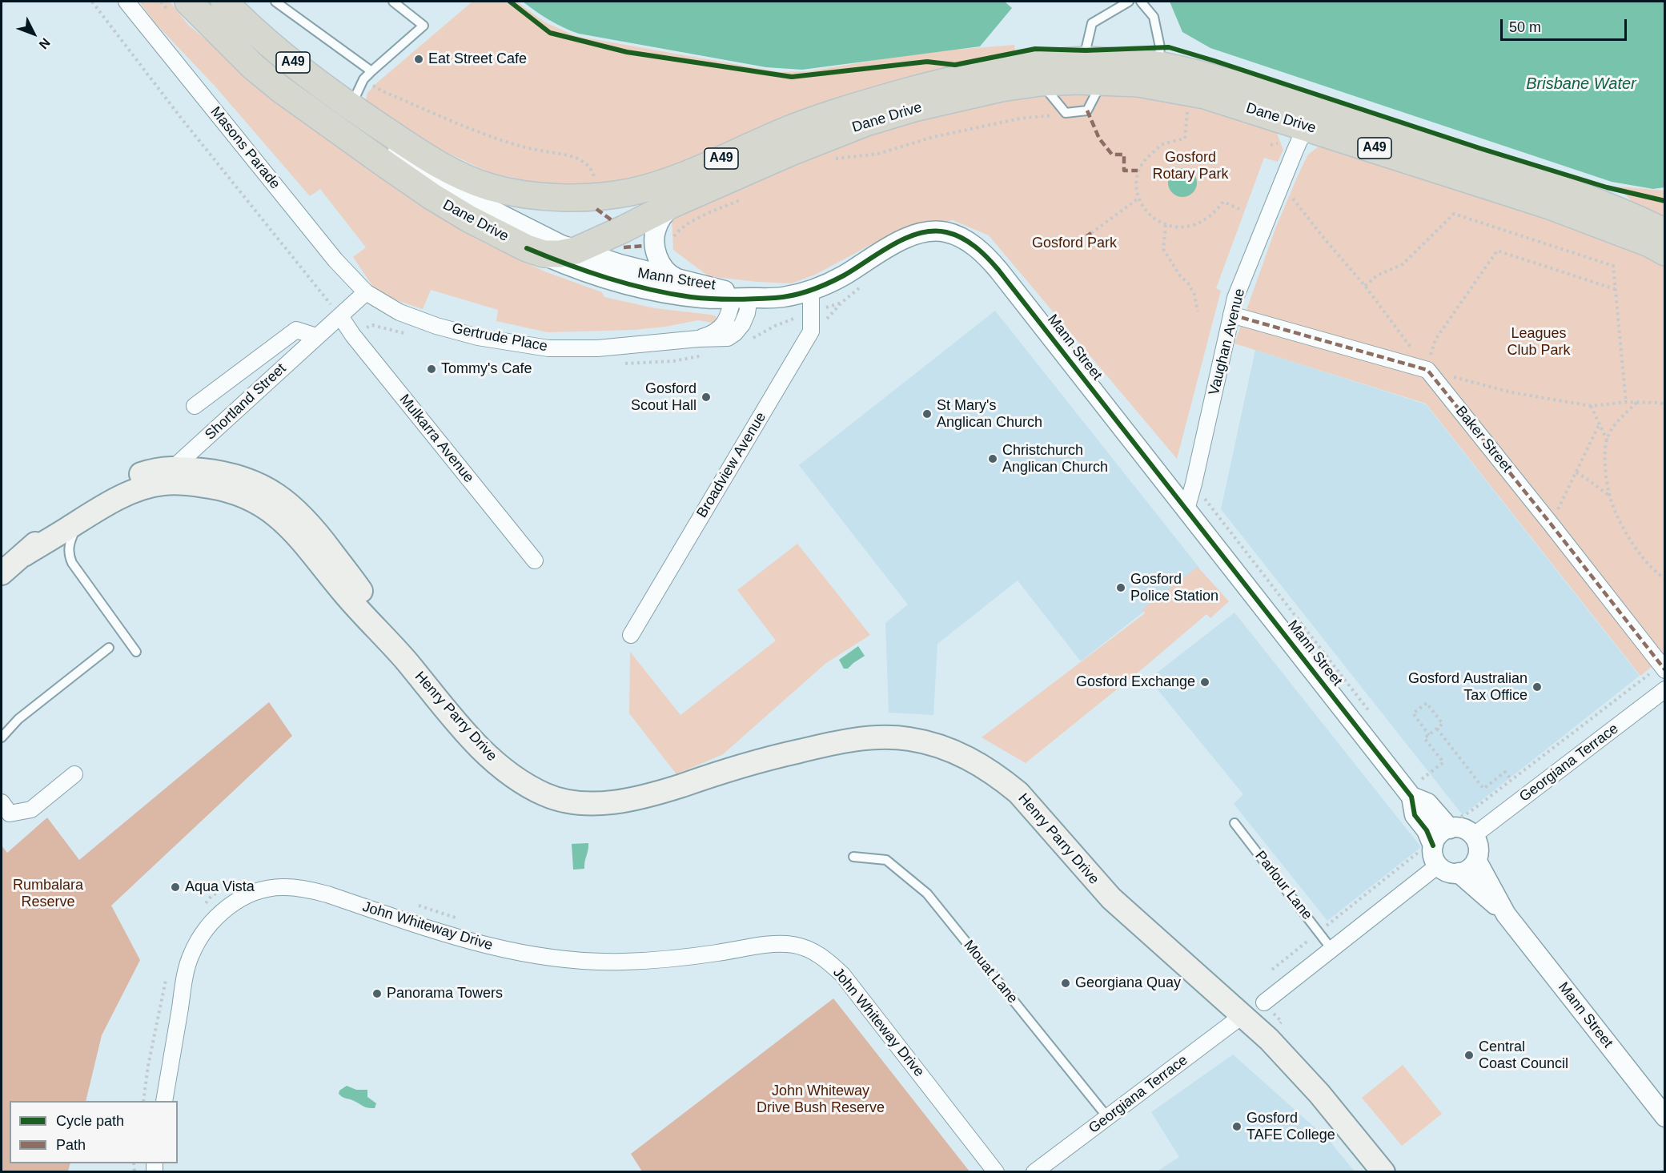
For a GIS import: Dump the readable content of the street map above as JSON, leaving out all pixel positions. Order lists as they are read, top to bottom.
{
  "streets": {
    "highway": ["A49", "Dane Drive"],
    "main road": ["Henry Parry Drive"],
    "street": [
      "Masons Parade",
      "Mann Street",
      "Gertrude Place",
      "Vaughan Avenue",
      "Shortland Street",
      "Mulkarra Avenue",
      "Baker Street",
      "Broadview Avenue",
      "Georgiana Terrace",
      "John Whiteway Drive"
    ],
    "lane": ["Parlour Lane", "Mouat Lane"]
  },
  "crossings": [
    ["Dane Drive", "Mann Street"],
    ["Dane Drive", "Vaughan Avenue"],
    ["Masons Parade", "Gertrude Place"],
    ["Masons Parade", "Shortland Street"],
    ["Mann Street", "Gertrude Place"],
    ["Mann Street", "Vaughan Avenue"],
    ["Mann Street", "Broadview Avenue"],
    ["Mann Street", "Georgiana Terrace"],
    ["Gertrude Place", "Shortland Street"],
    ["Shortland Street", "Mulkarra Avenue"],
    ["Shortland Street", "Henry Parry Drive"],
    ["Henry Parry Drive", "Georgiana Terrace"],
    ["Georgiana Terrace", "Mouat Lane"]
  ],
  "water": ["Brisbane Water"],
  "parks": [
    "Gosford Rotary Park",
    "Gosford Park",
    "Leagues Club Park",
    "Rumbalara Reserve",
    "John Whiteway Drive Bush Reserve"
  ],
  "places": [
    "Eat Street Cafe",
    "Tommy's Cafe",
    "Gosford Scout Hall",
    "St Mary's Anglican Church",
    "Christchurch Anglican Church",
    "Gosford Police Station",
    "Gosford Exchange",
    "Gosford Australian Tax Office",
    "Aqua Vista",
    "Georgiana Quay",
    "Panorama Towers",
    "Central Coast Council",
    "Gosford TAFE College"
  ],
  "legend": ["Cycle path", "Path"],
  "scale_bar": "50 m",
  "north": "bottom right"
}
